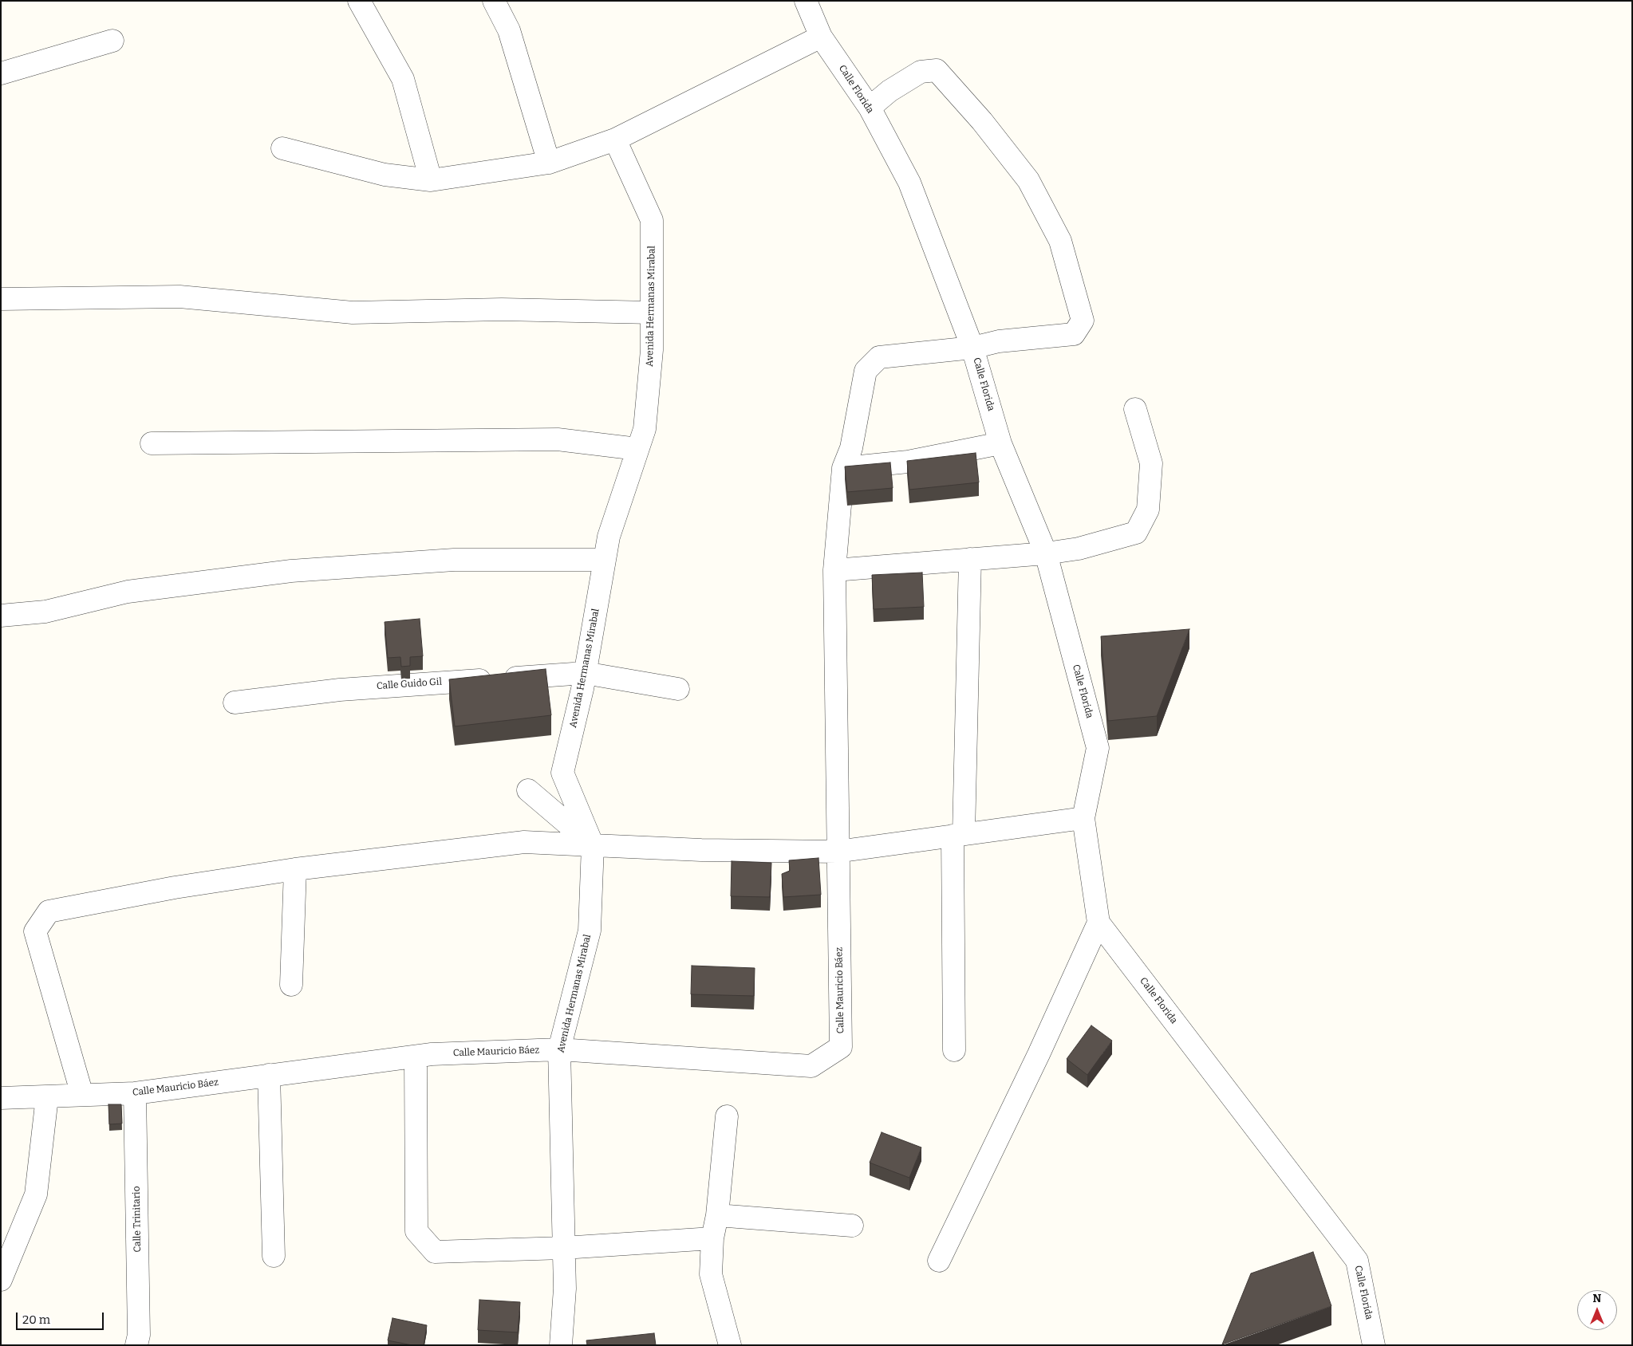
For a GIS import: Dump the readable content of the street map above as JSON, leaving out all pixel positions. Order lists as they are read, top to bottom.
{
  "streets": {
    "street": [
      "Calle Florida",
      "Avenida Hermanas Mirabal",
      "Calle Guido Gil",
      "Calle Mauricio Báez",
      "Calle Trinitario"
    ]
  },
  "crossings": [
    ["Avenida Hermanas Mirabal", "Calle Guido Gil"],
    ["Avenida Hermanas Mirabal", "Calle Mauricio Báez"],
    ["Calle Mauricio Báez", "Calle Trinitario"]
  ],
  "scale_bar": "20 m",
  "north": "top"
}
